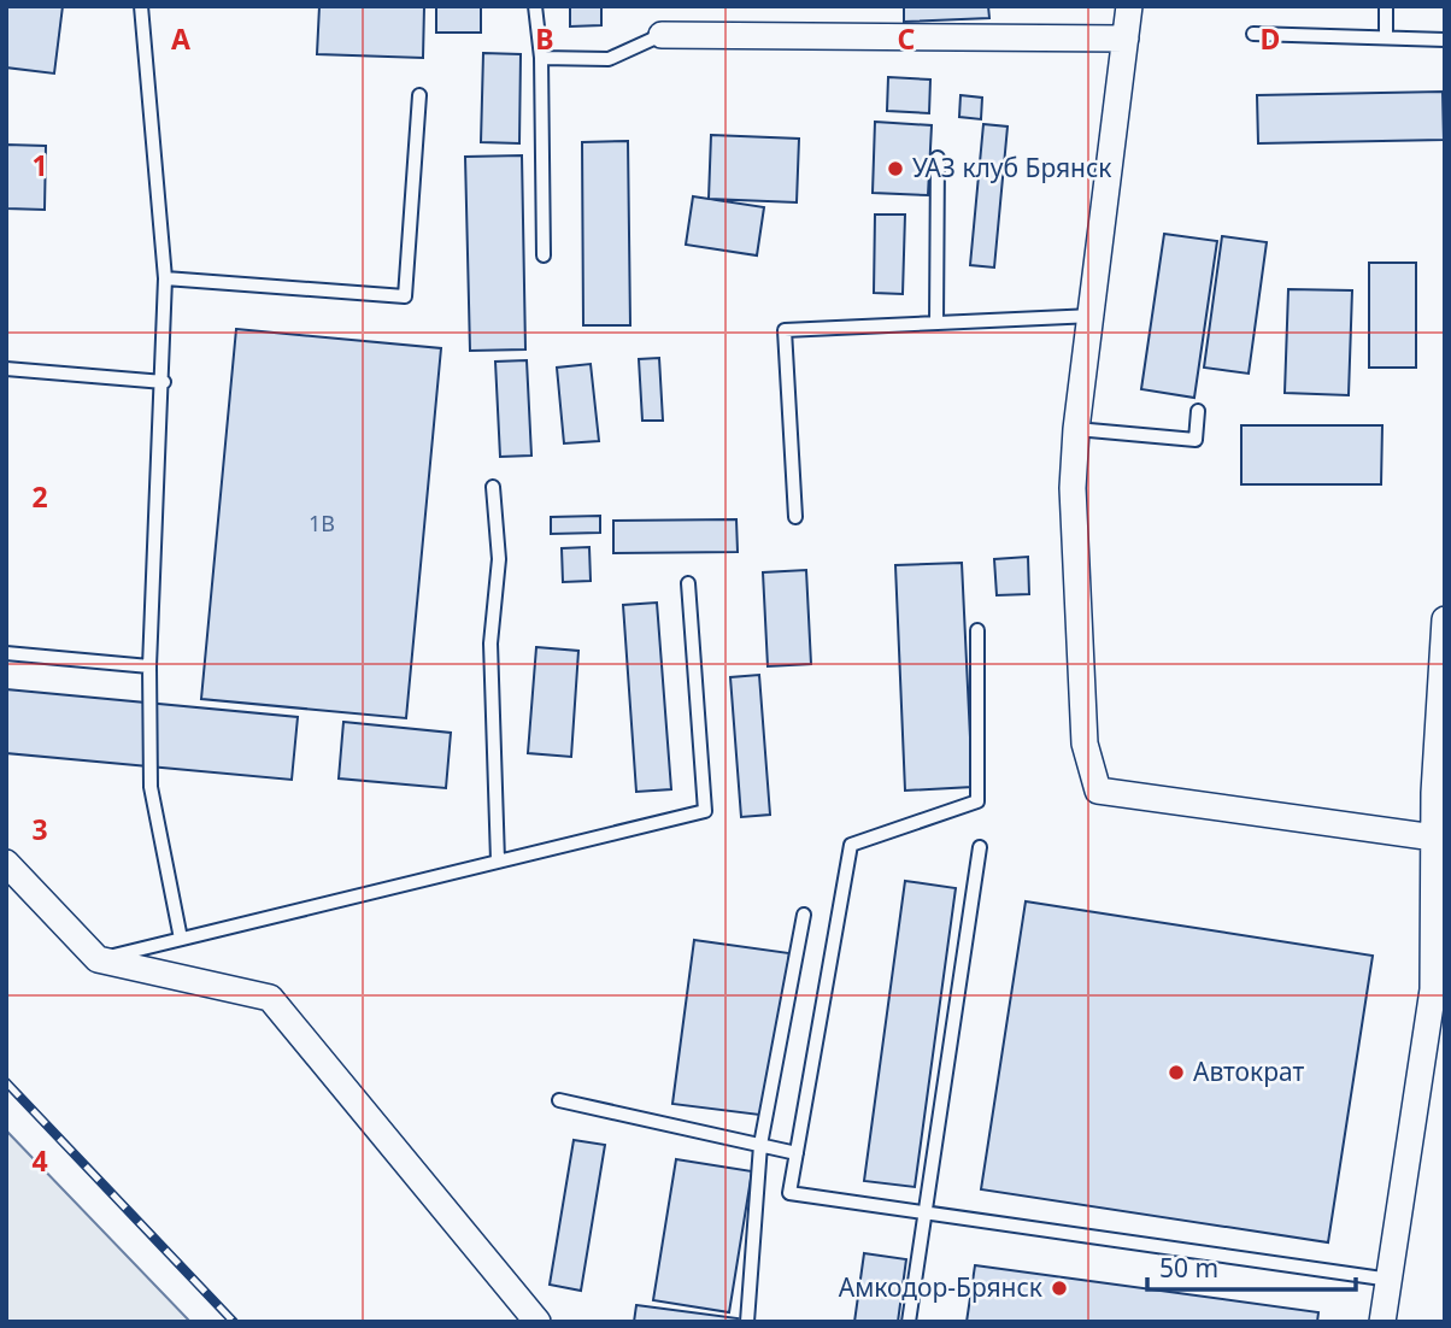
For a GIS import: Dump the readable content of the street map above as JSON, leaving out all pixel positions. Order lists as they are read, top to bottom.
{
  "places": ["УАЗ клуб Брянск", "Автократ", "Амкодор-Брянск"],
  "house_numbers": ["1В"],
  "scale_bar": "50 m",
  "grid": {
    "columns": [
      "A",
      "B",
      "C",
      "D"
    ],
    "rows": [
      "1",
      "2",
      "3",
      "4"
    ]
  }
}
